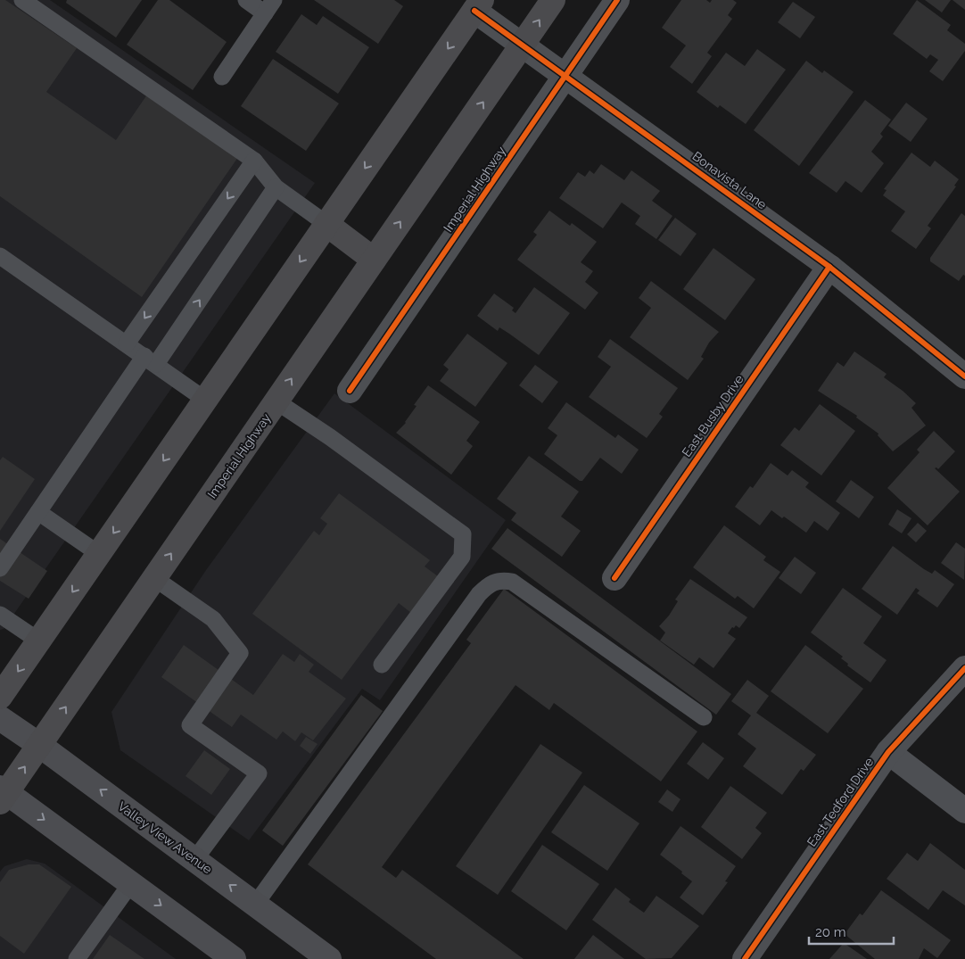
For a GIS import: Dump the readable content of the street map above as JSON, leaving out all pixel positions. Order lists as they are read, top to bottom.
{
  "streets": {
    "main road": ["Imperial Highway", "Valley View Avenue"],
    "street": ["Bonavista Lane", "East Busby Drive", "East Tedford Drive"]
  },
  "crossings": [
    ["Bonavista Lane", "Imperial Highway"],
    ["Bonavista Lane", "East Busby Drive"],
    ["Imperial Highway", "Valley View Avenue"]
  ],
  "scale_bar": "20 m"
}
